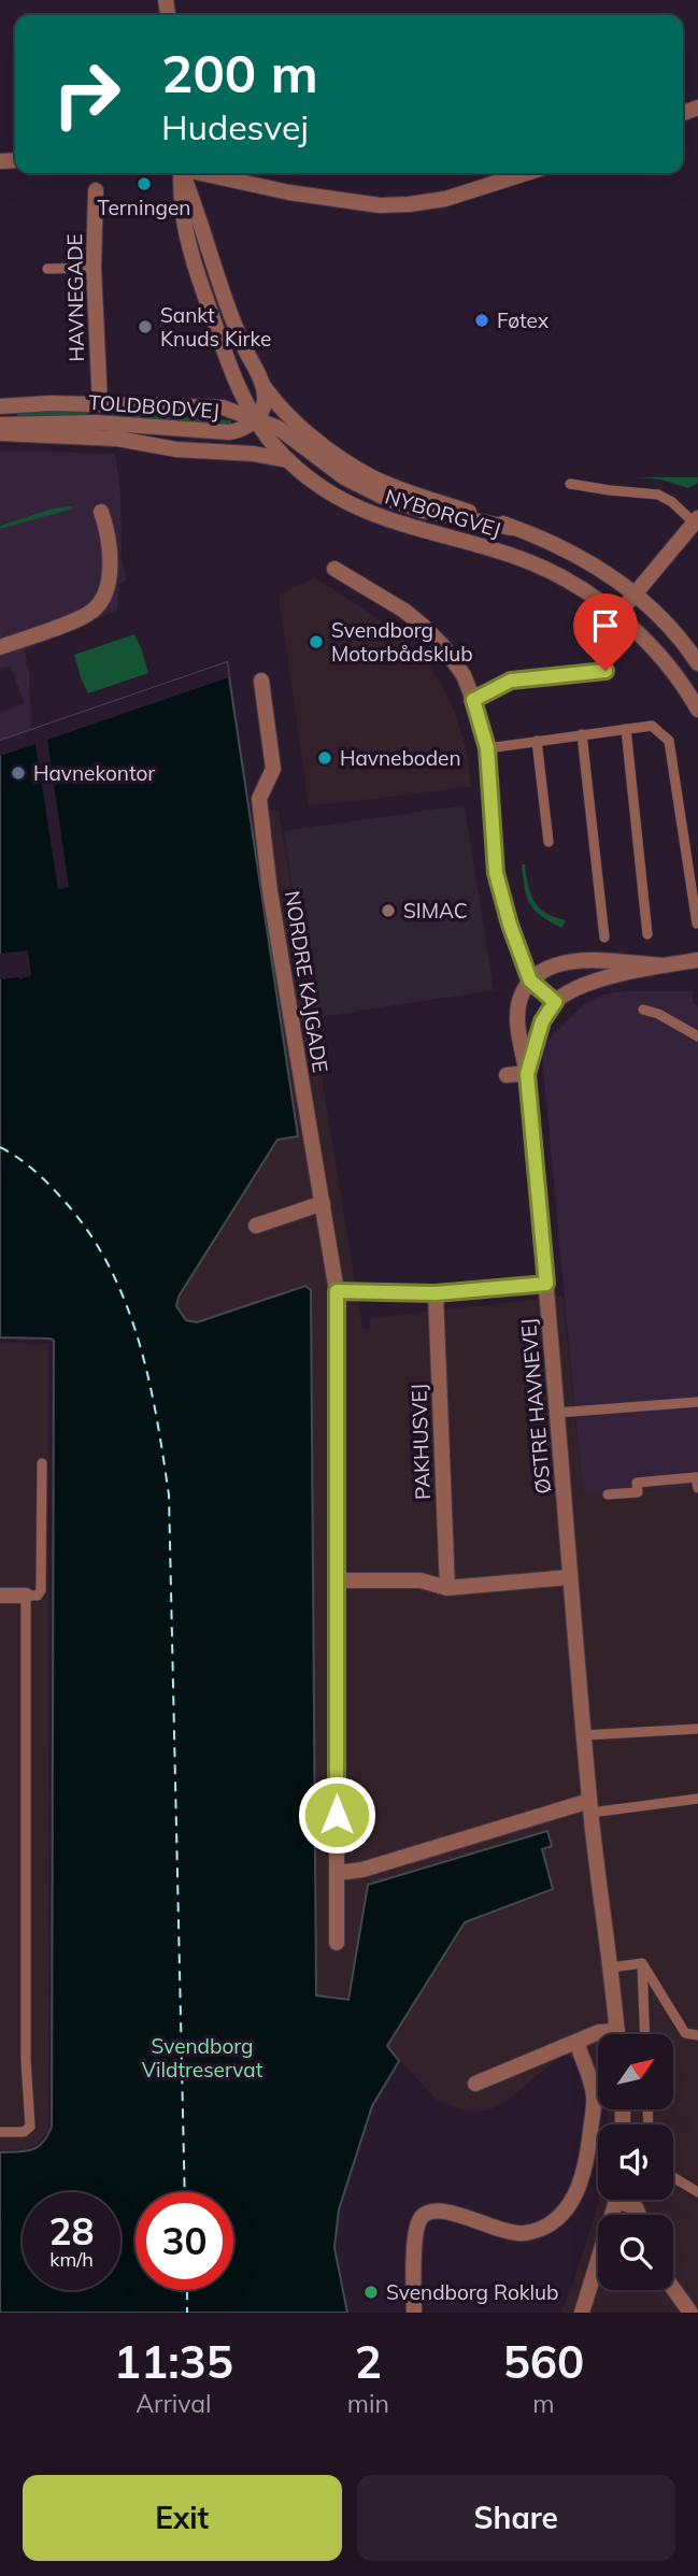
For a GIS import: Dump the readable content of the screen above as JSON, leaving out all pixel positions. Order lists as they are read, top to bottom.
{
  "streets": {
    "street": [
      "HAVNEGADE",
      "TOLDBODVEJ",
      "NYBORGVEJ",
      "NORDRE KAJGADE",
      "ØSTRE HAVNEVEJ",
      "PAKHUSVEJ"
    ]
  },
  "crossings": [
    ["HAVNEGADE", "TOLDBODVEJ"],
    ["TOLDBODVEJ", "NYBORGVEJ"]
  ],
  "parks": ["Svendborg Vildtreservat"],
  "places": [
    "Terningen",
    "Føtex",
    "Sankt Knuds Kirke",
    "Svendborg Motorbådsklub",
    "Havneboden",
    "Havnekontor",
    "SIMAC",
    "Svendborg Roklub"
  ],
  "north": "top right",
  "page": {
    "turn": ["200 m", "Hudesvej"],
    "speed": "28 km/h",
    "limit": "30",
    "eta": [
      "11:35",
      "Arrival",
      "2",
      "min",
      "560",
      "m"
    ],
    "buttons": ["Exit", "Share"]
  }
}
